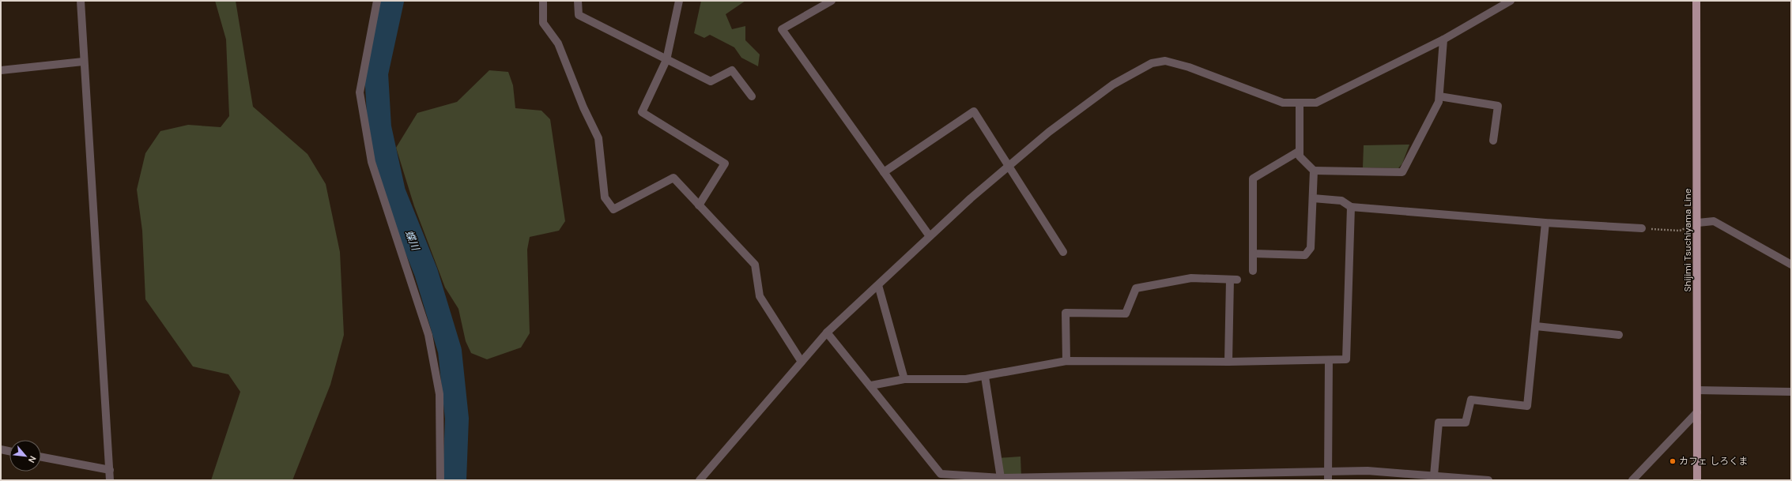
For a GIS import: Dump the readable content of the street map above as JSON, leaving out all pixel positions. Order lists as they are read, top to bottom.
{
  "streets": {
    "main road": ["Shijimi Tsuchiyama Line"]
  },
  "water": ["蝶川"],
  "places": ["カフェ しろくま"],
  "north": "bottom right"
}
